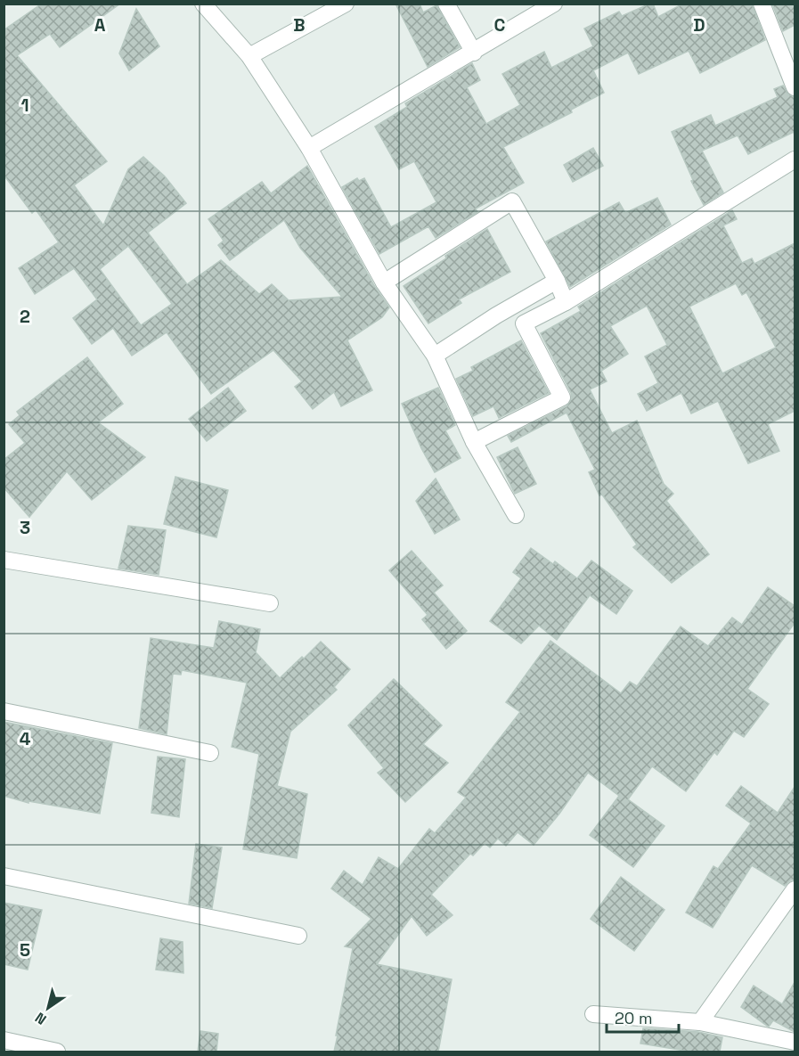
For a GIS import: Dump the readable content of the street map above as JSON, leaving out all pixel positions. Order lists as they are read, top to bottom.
{
  "scale_bar": "20 m",
  "north": "bottom left",
  "grid": {
    "columns": [
      "A",
      "B",
      "C",
      "D"
    ],
    "rows": [
      "1",
      "2",
      "3",
      "4",
      "5"
    ]
  }
}
